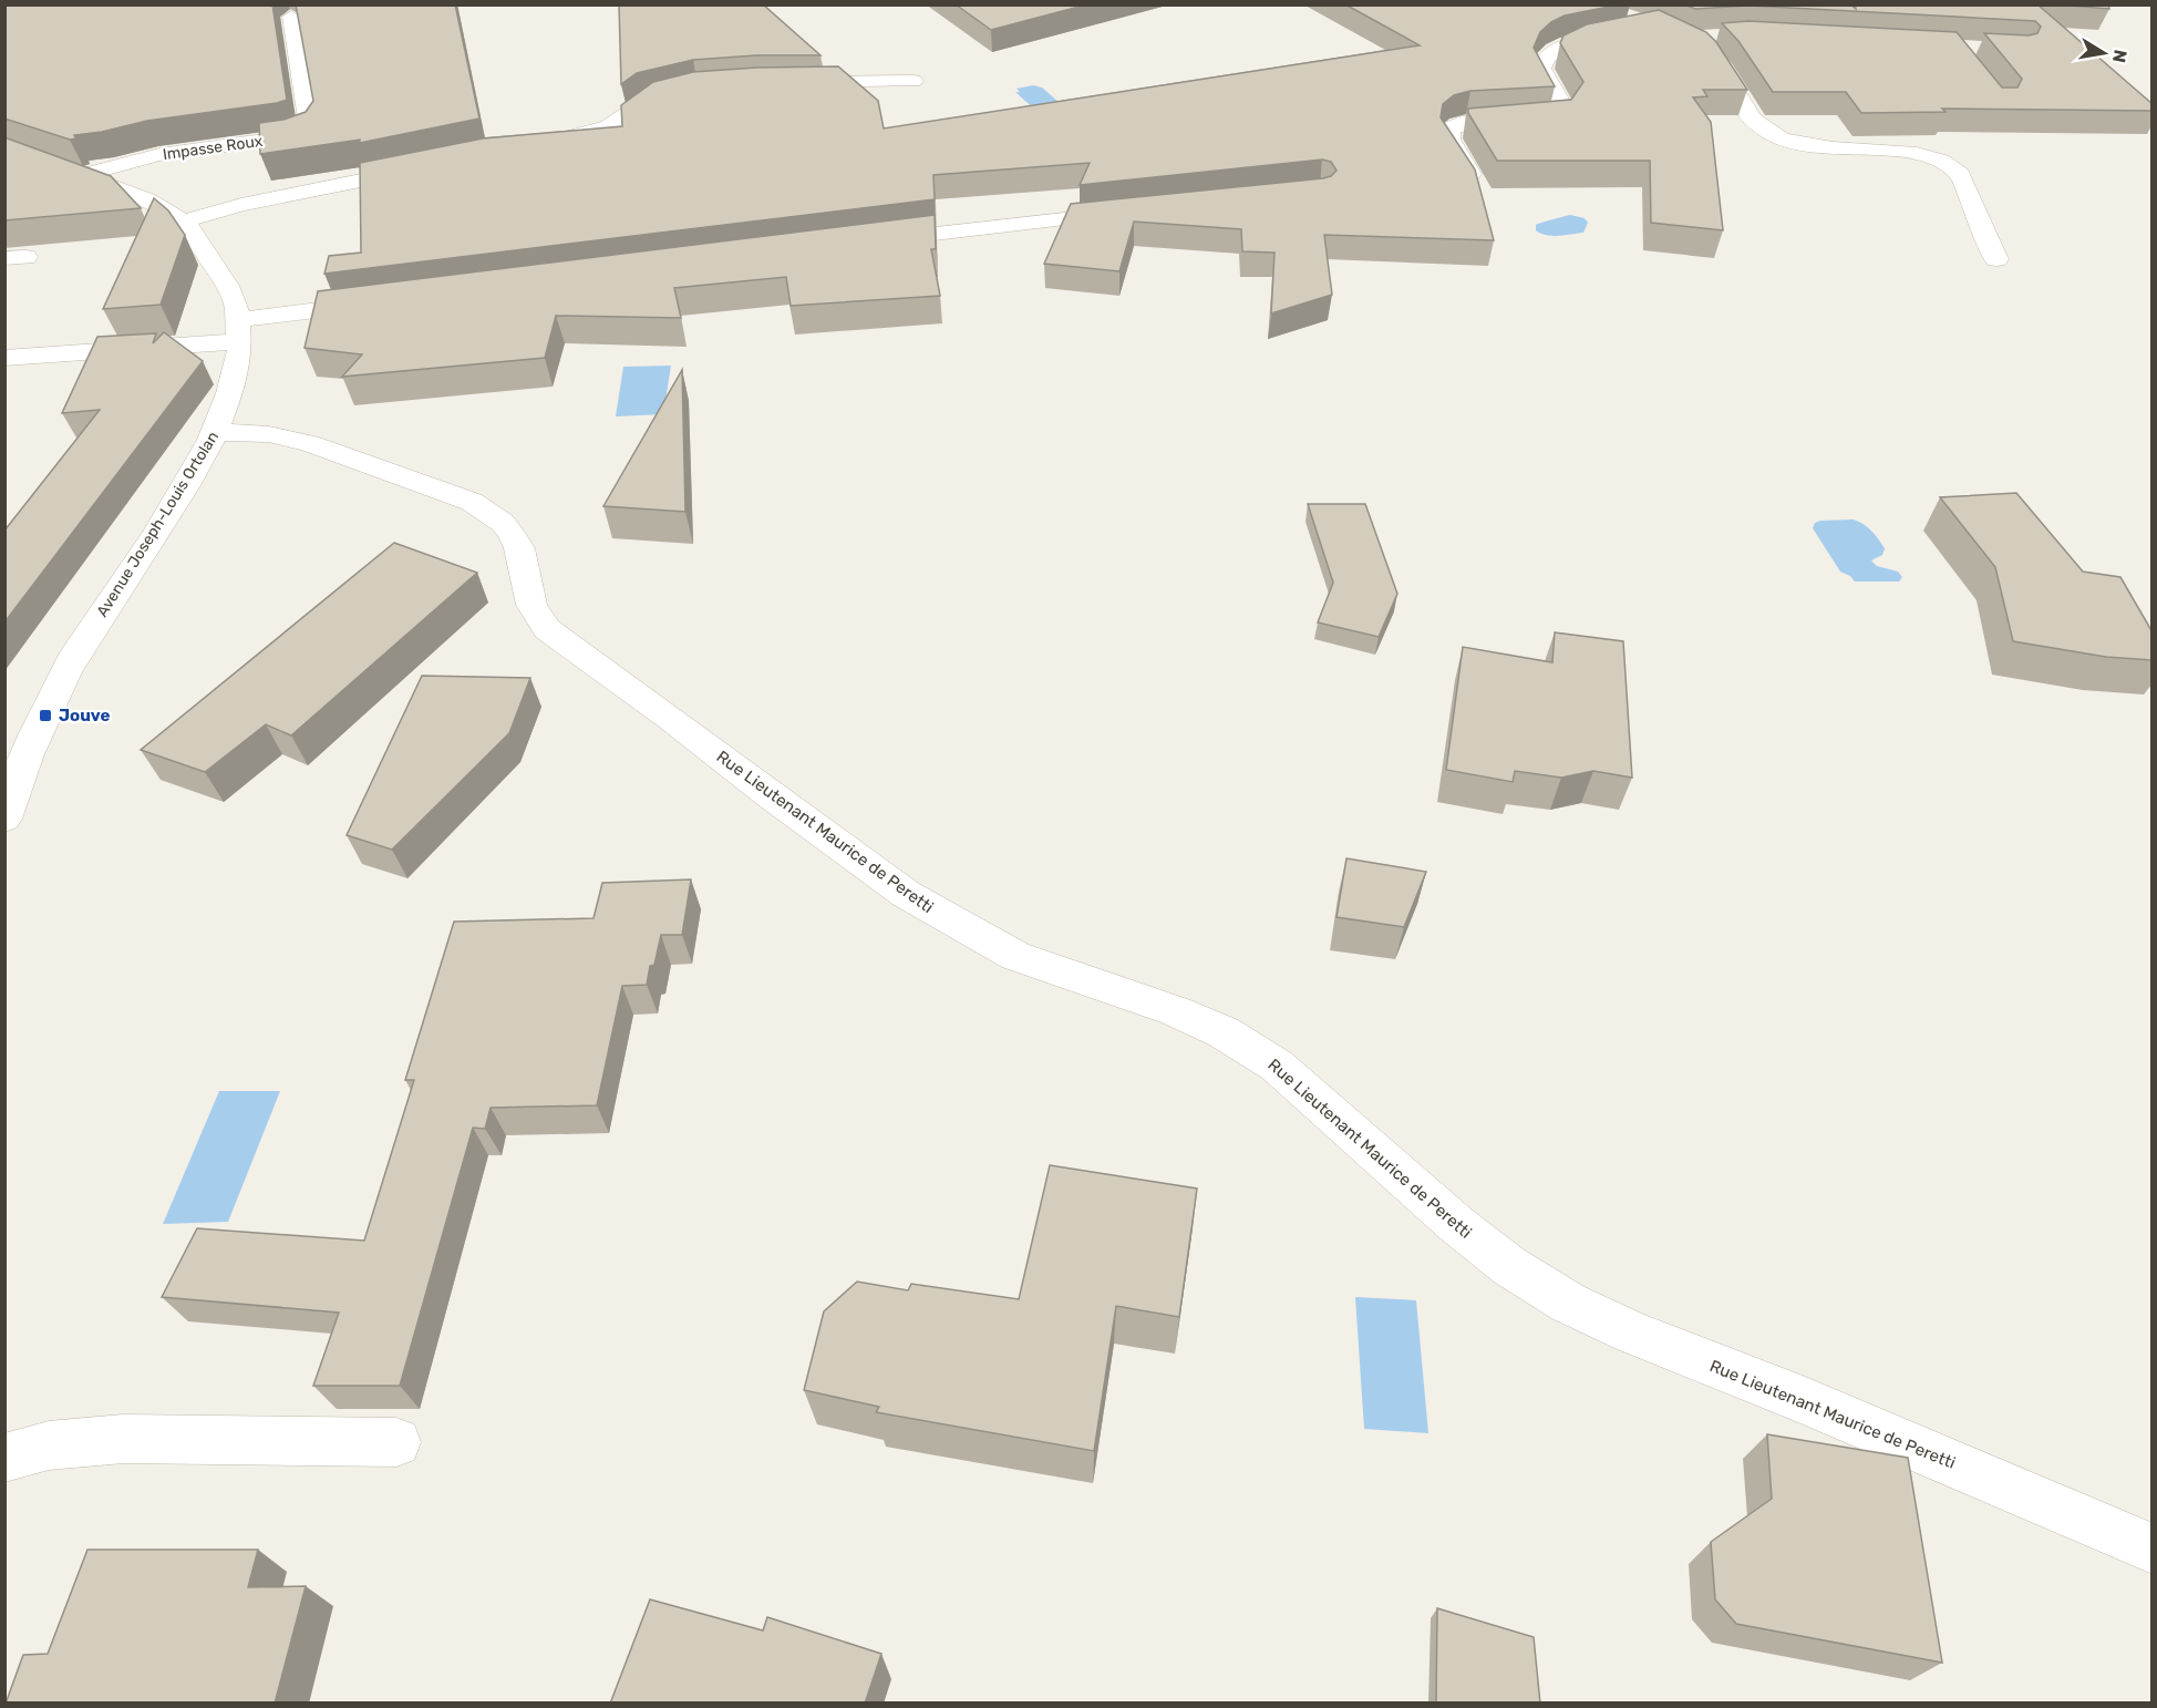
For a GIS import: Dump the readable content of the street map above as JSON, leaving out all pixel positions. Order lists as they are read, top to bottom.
{
  "streets": {
    "street": ["Impasse Roux", "Avenue Joseph-Louis Ortolan", "Rue Lieutenant Maurice de Peretti"]
  },
  "crossings": [
    ["Impasse Roux", "Avenue Joseph-Louis Ortolan"],
    ["Avenue Joseph-Louis Ortolan", "Rue Lieutenant Maurice de Peretti"]
  ],
  "places": {
    "transit": ["Jouve"]
  },
  "north": "right"
}
